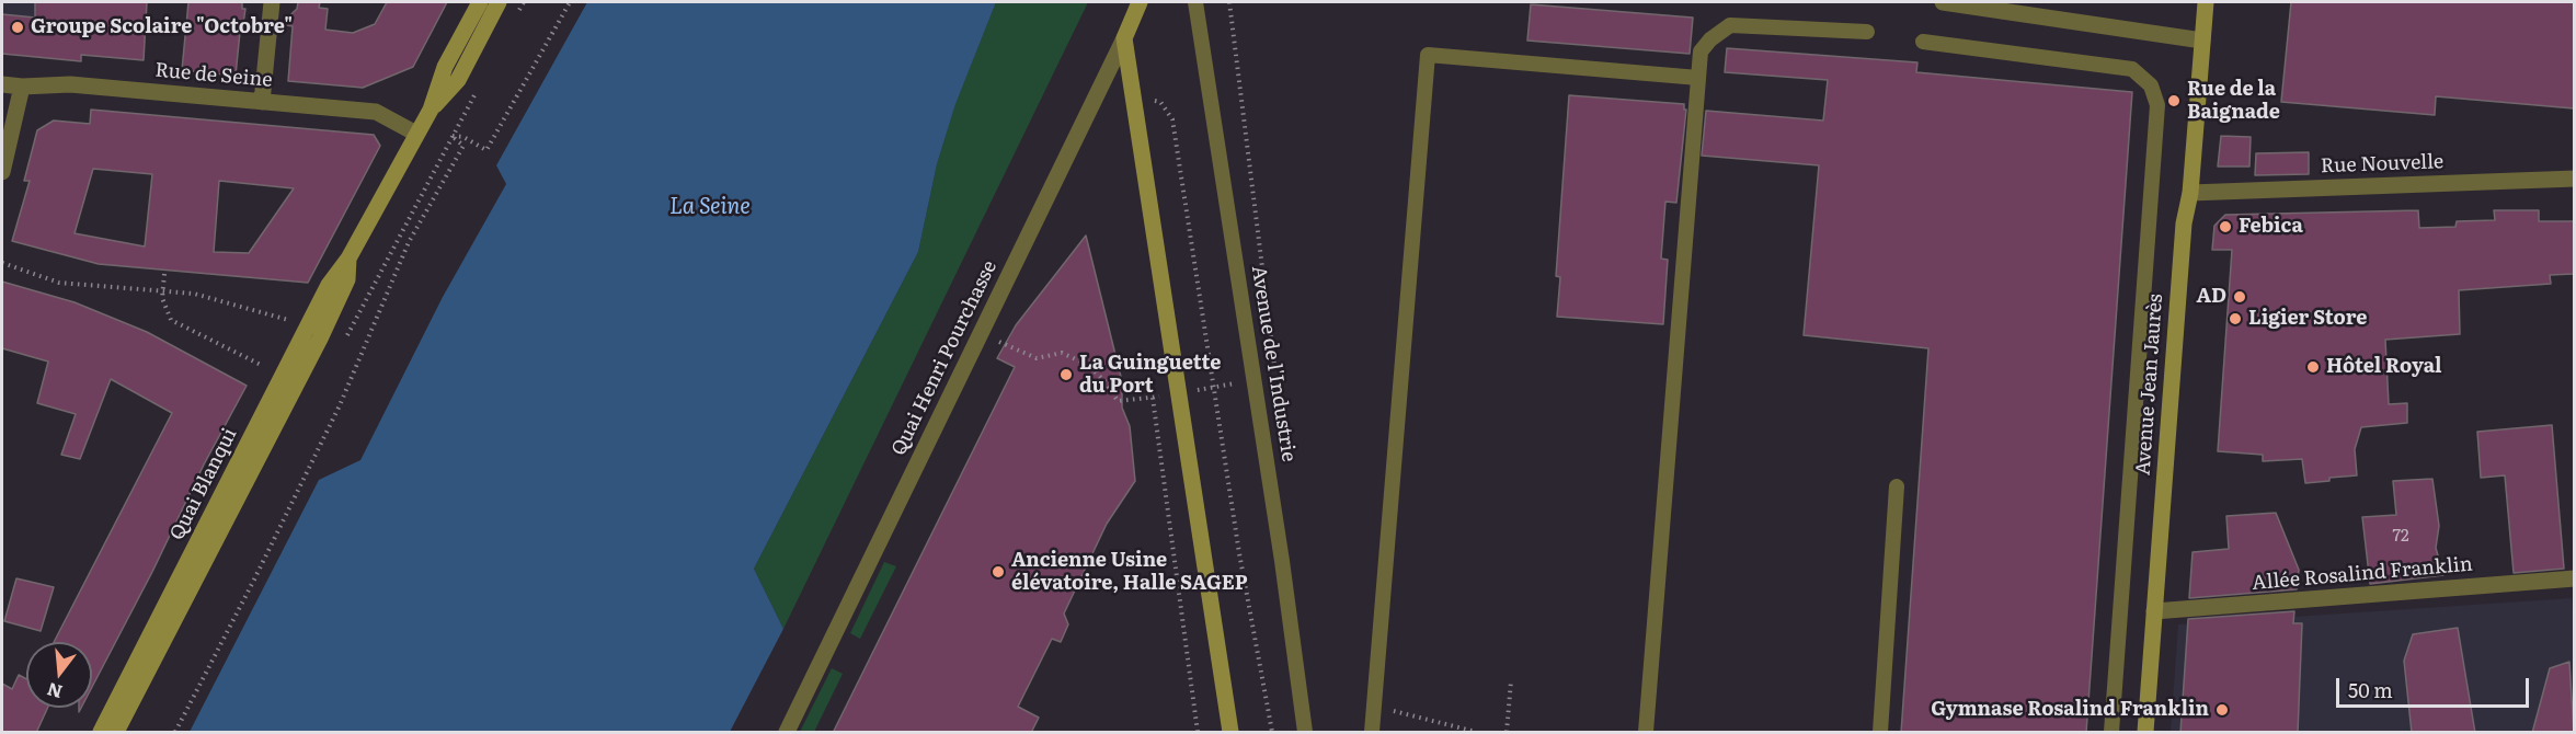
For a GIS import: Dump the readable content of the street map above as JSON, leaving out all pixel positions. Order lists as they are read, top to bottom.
{
  "streets": {
    "main road": ["Quai Henri Pourchasse", "Avenue Jean Jaurès", "Quai Blanqui"],
    "street": ["Rue de Seine", "Rue Nouvelle", "Allée Rosalind Franklin"],
    "lane": ["Avenue de l'Industrie"]
  },
  "crossings": [
    ["Rue de Seine", "Quai Blanqui"],
    ["Rue Nouvelle", "Avenue Jean Jaurès"],
    ["Avenue Jean Jaurès", "Allée Rosalind Franklin"]
  ],
  "water": ["La Seine"],
  "places": [
    "Groupe Scolaire \"Octobre\"",
    "Rue de la Baignade",
    "Febica",
    "AD",
    "Ligier Store",
    "Hôtel Royal",
    "La Guinguette du Port",
    "Ancienne Usine élévatoire, Halle SAGEP",
    "Gymnase Rosalind Franklin"
  ],
  "house_numbers": ["72"],
  "scale_bar": "50 m",
  "north": "bottom"
}
